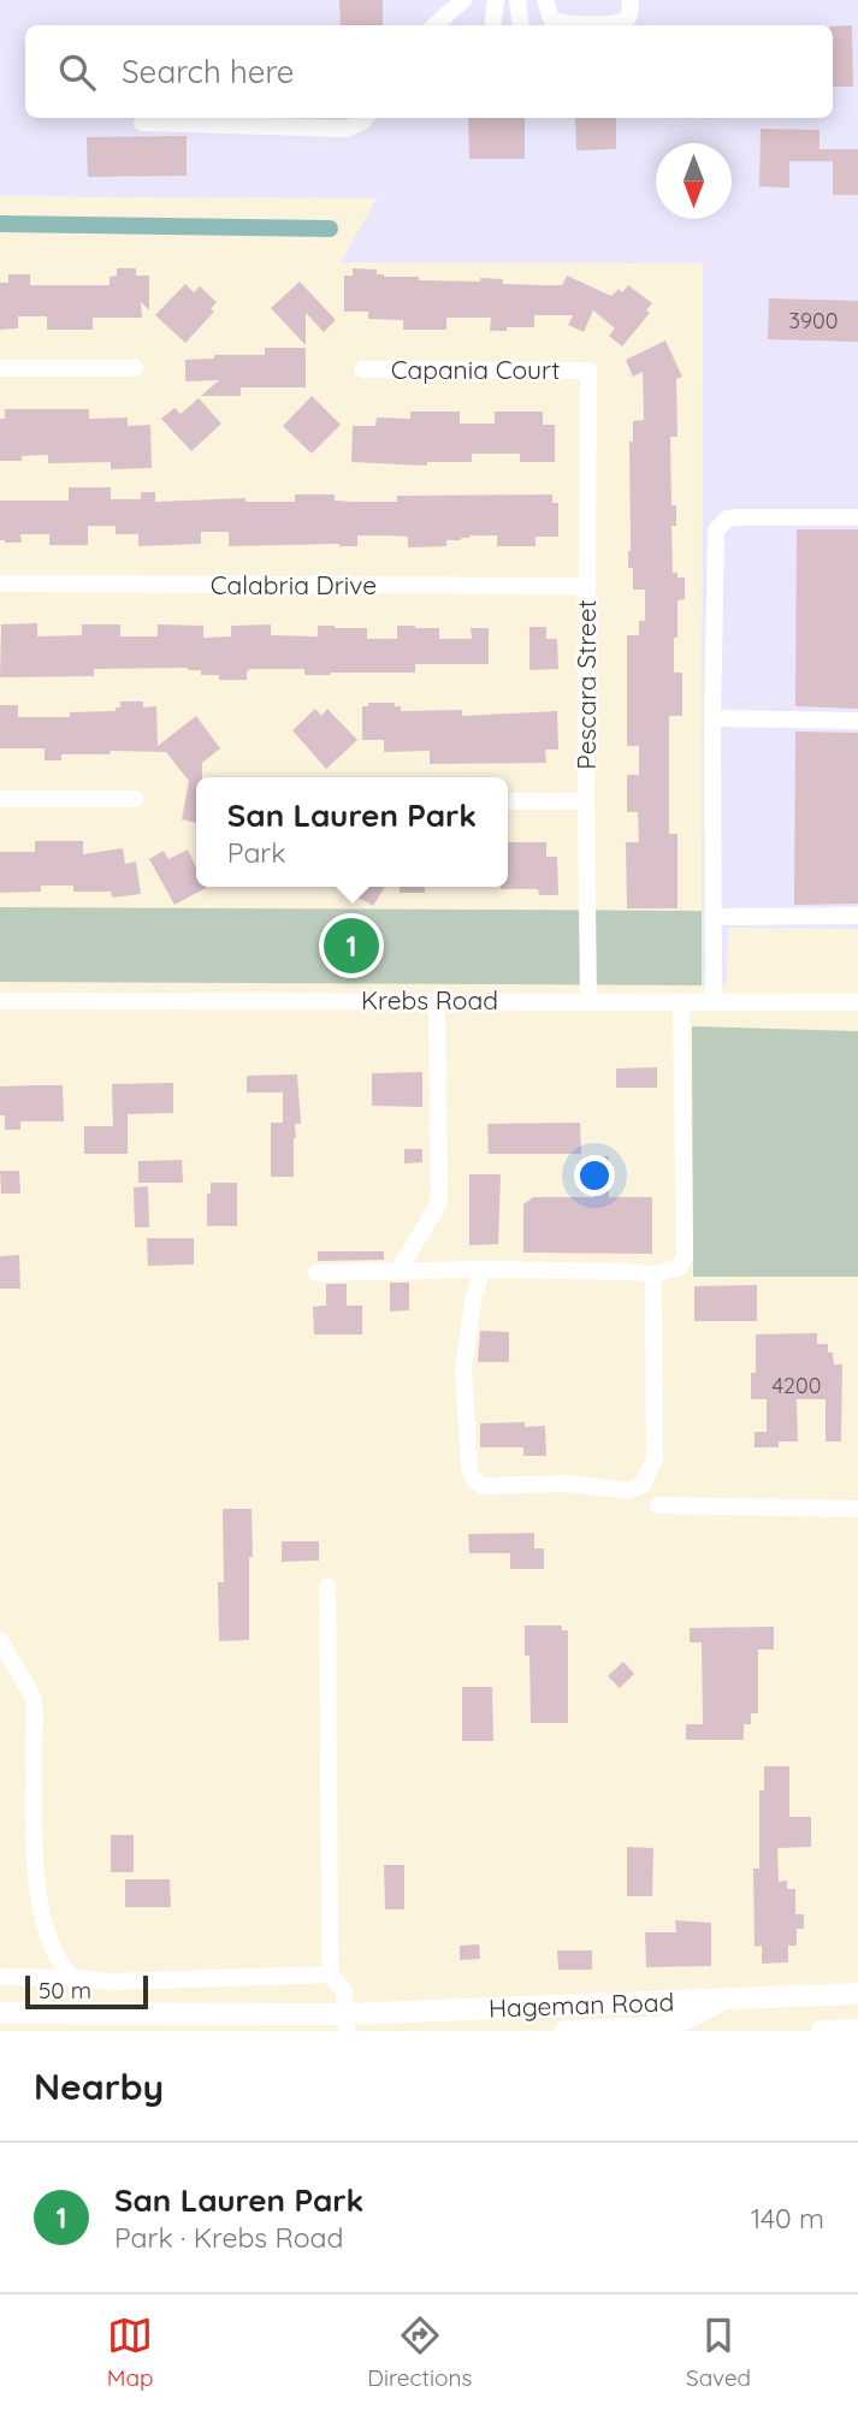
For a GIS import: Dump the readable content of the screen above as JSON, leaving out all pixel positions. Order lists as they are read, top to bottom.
{
  "streets": {
    "main road": ["Hageman Road"],
    "street": [
      "Capania Court",
      "Calabria Drive",
      "Pescara Street",
      "Krebs Road"
    ]
  },
  "crossings": [
    ["Capania Court", "Pescara Street"],
    ["Calabria Drive", "Pescara Street"],
    ["Pescara Street", "Krebs Road"]
  ],
  "house_numbers": ["3900", "4200"],
  "scale_bar": "50 m",
  "north": "bottom",
  "page": {
    "search": "Search here",
    "popup": ["San Lauren Park", "Park"],
    "pins": "1",
    "scale": "50 m",
    "heading": "Nearby",
    "list": [
      {
        "mark": "1",
        "name": "San Lauren Park",
        "note": "Park · Krebs Road",
        "value": "140 m"
      }
    ],
    "nav": ["Map", "Directions", "Saved"]
  }
}
